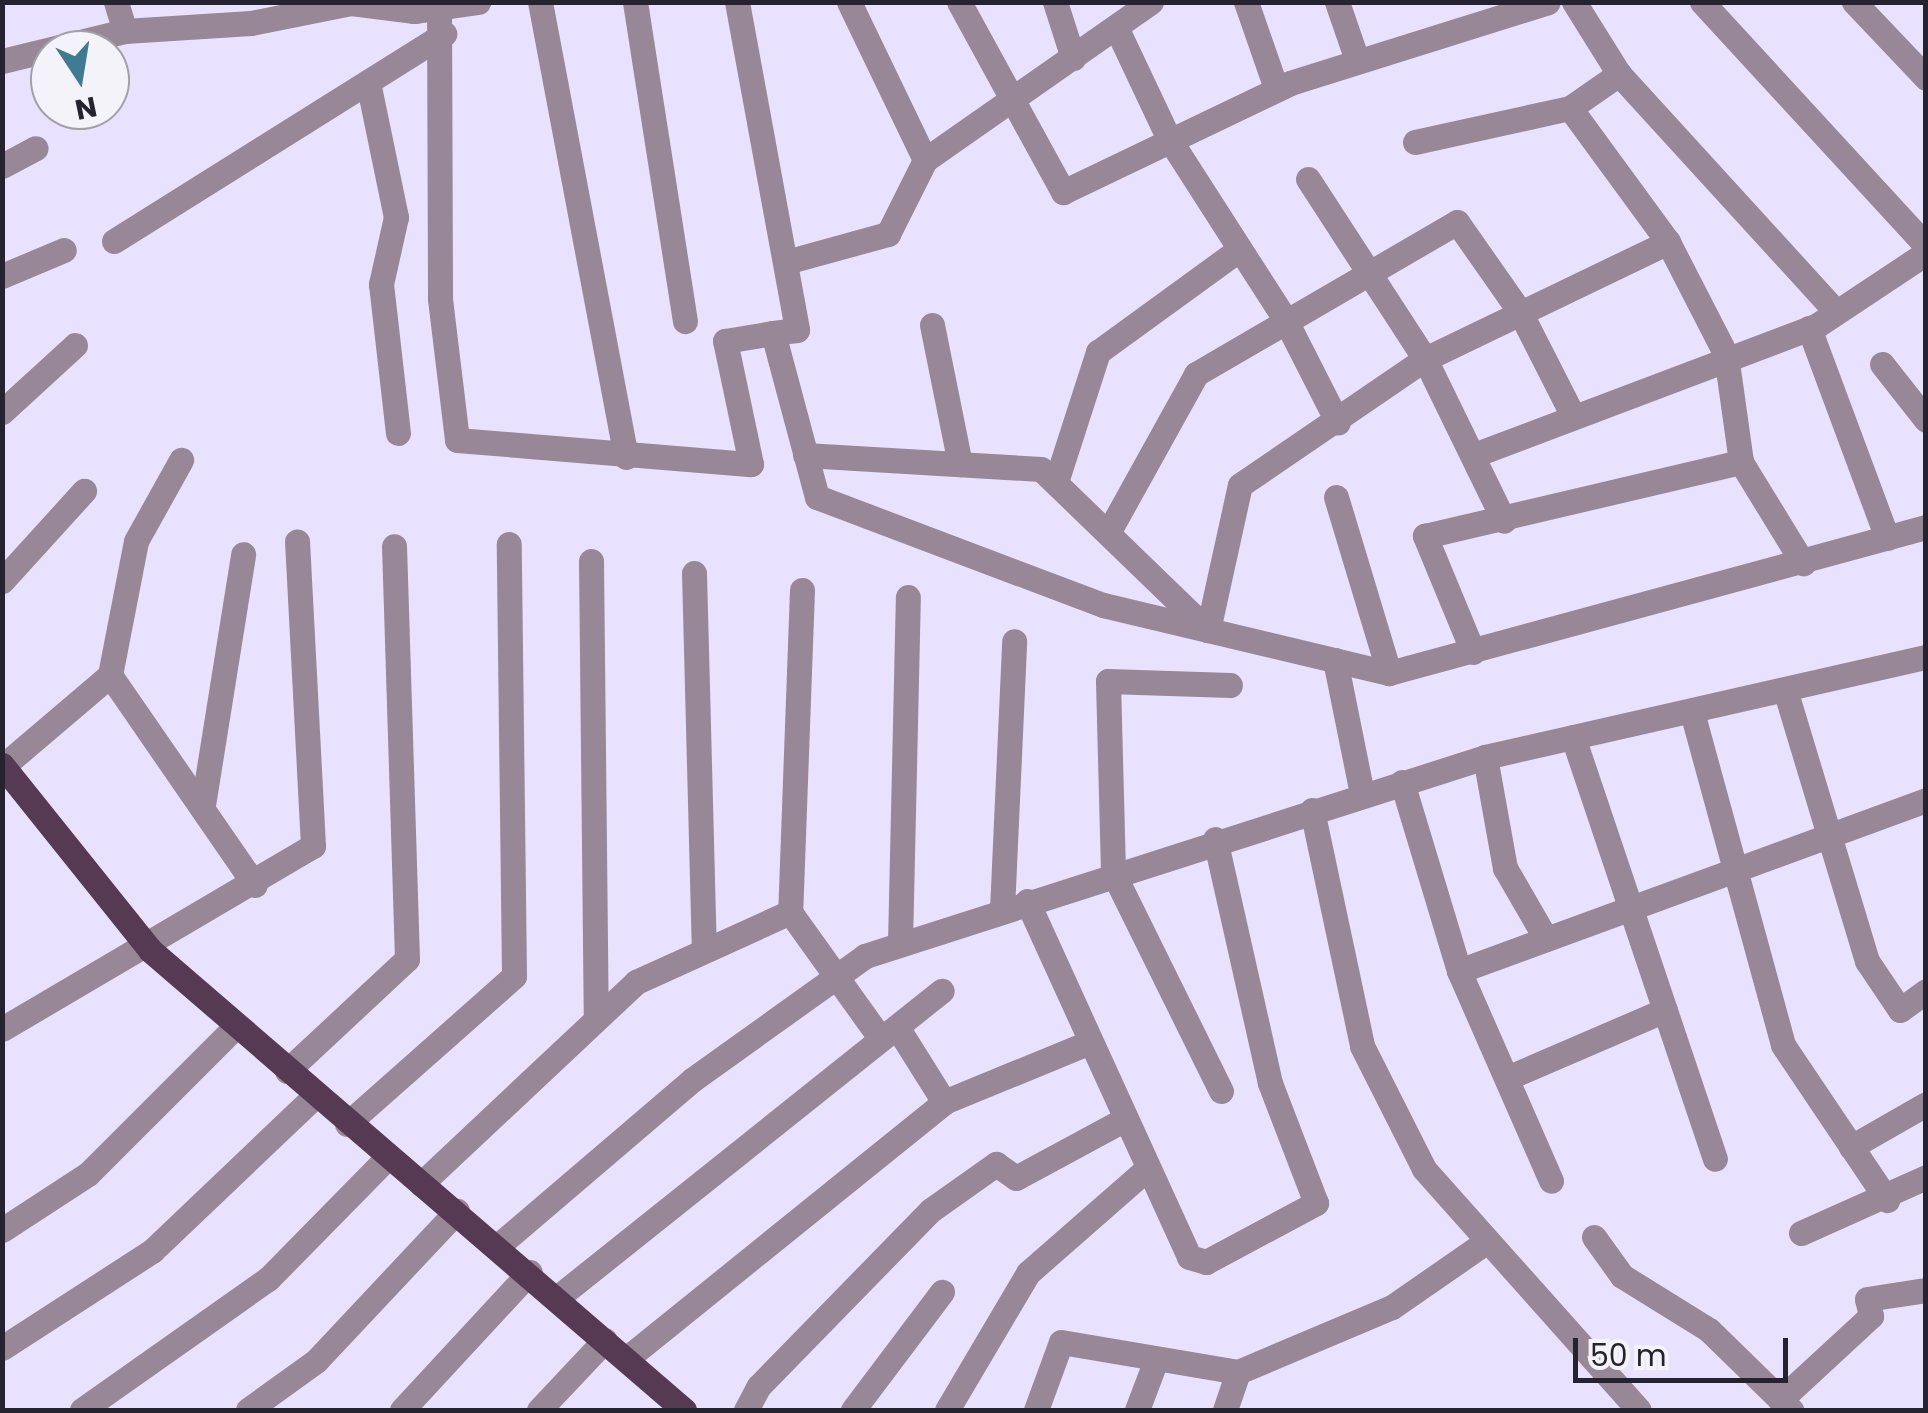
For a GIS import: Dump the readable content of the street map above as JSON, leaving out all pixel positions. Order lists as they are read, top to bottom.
{
  "scale_bar": "50 m",
  "north": "bottom"
}
